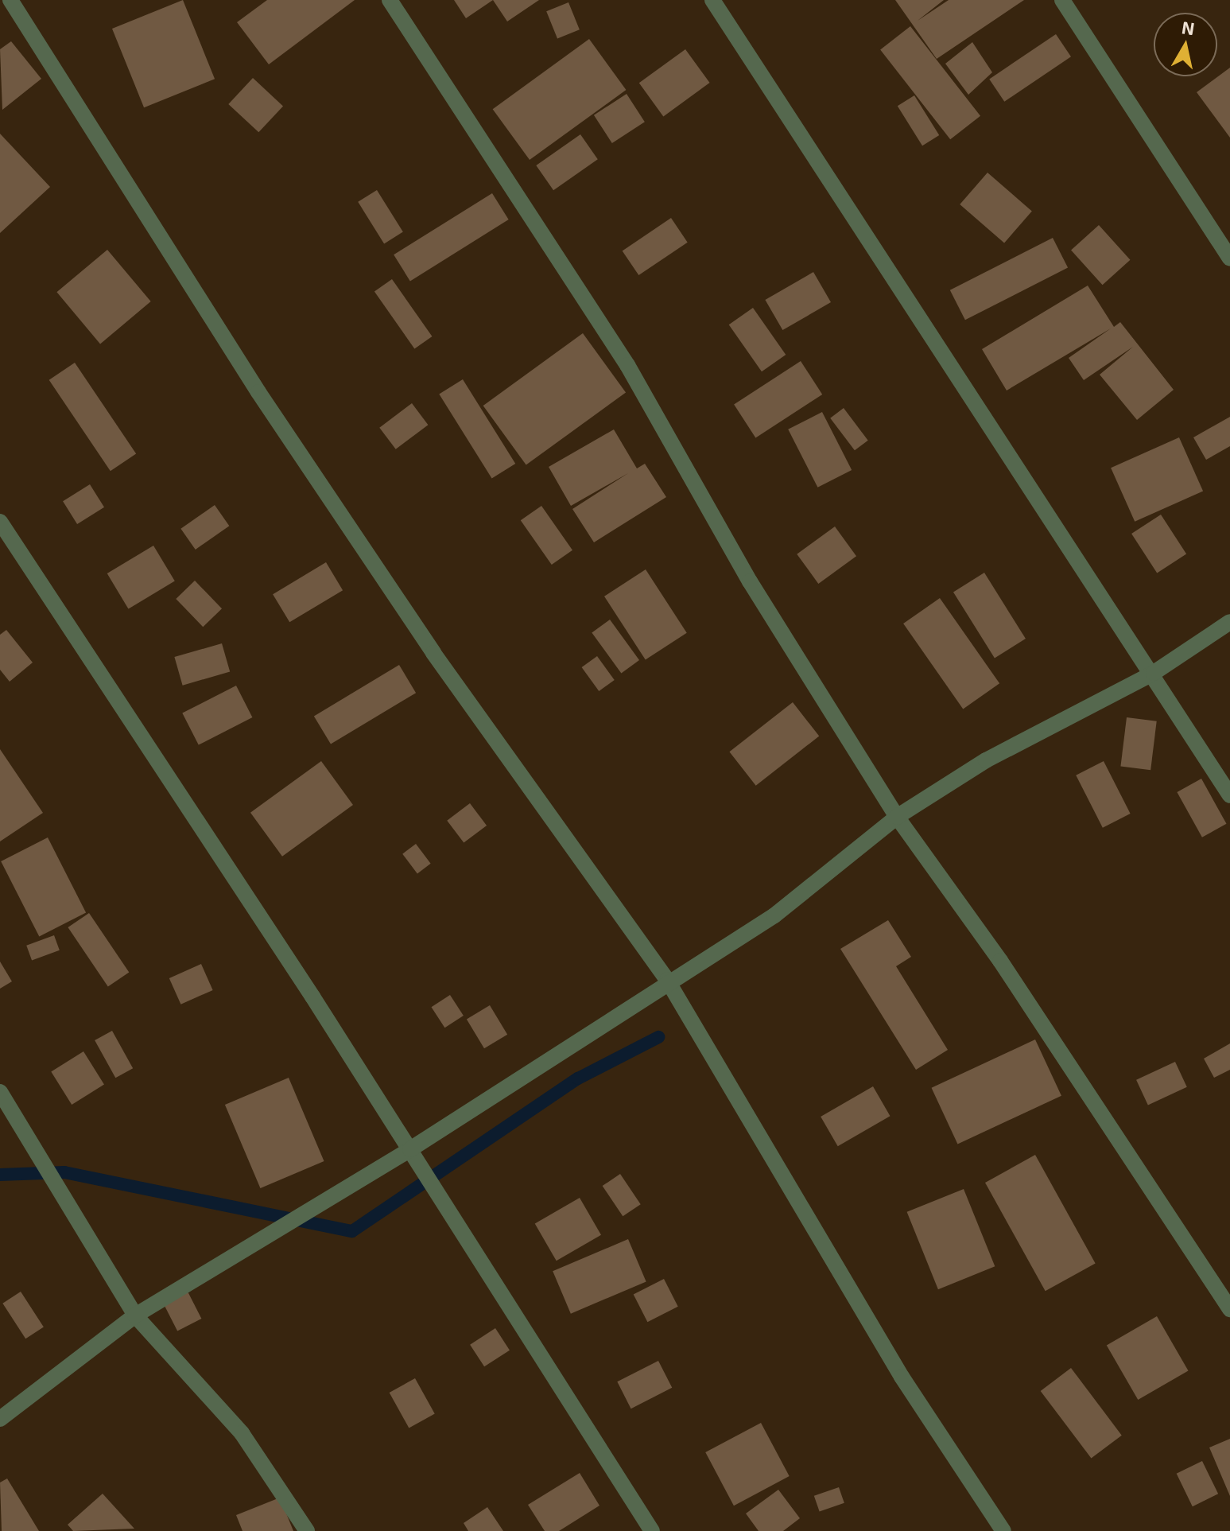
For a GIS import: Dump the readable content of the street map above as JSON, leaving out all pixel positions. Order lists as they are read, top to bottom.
{
  "north": "top"
}
